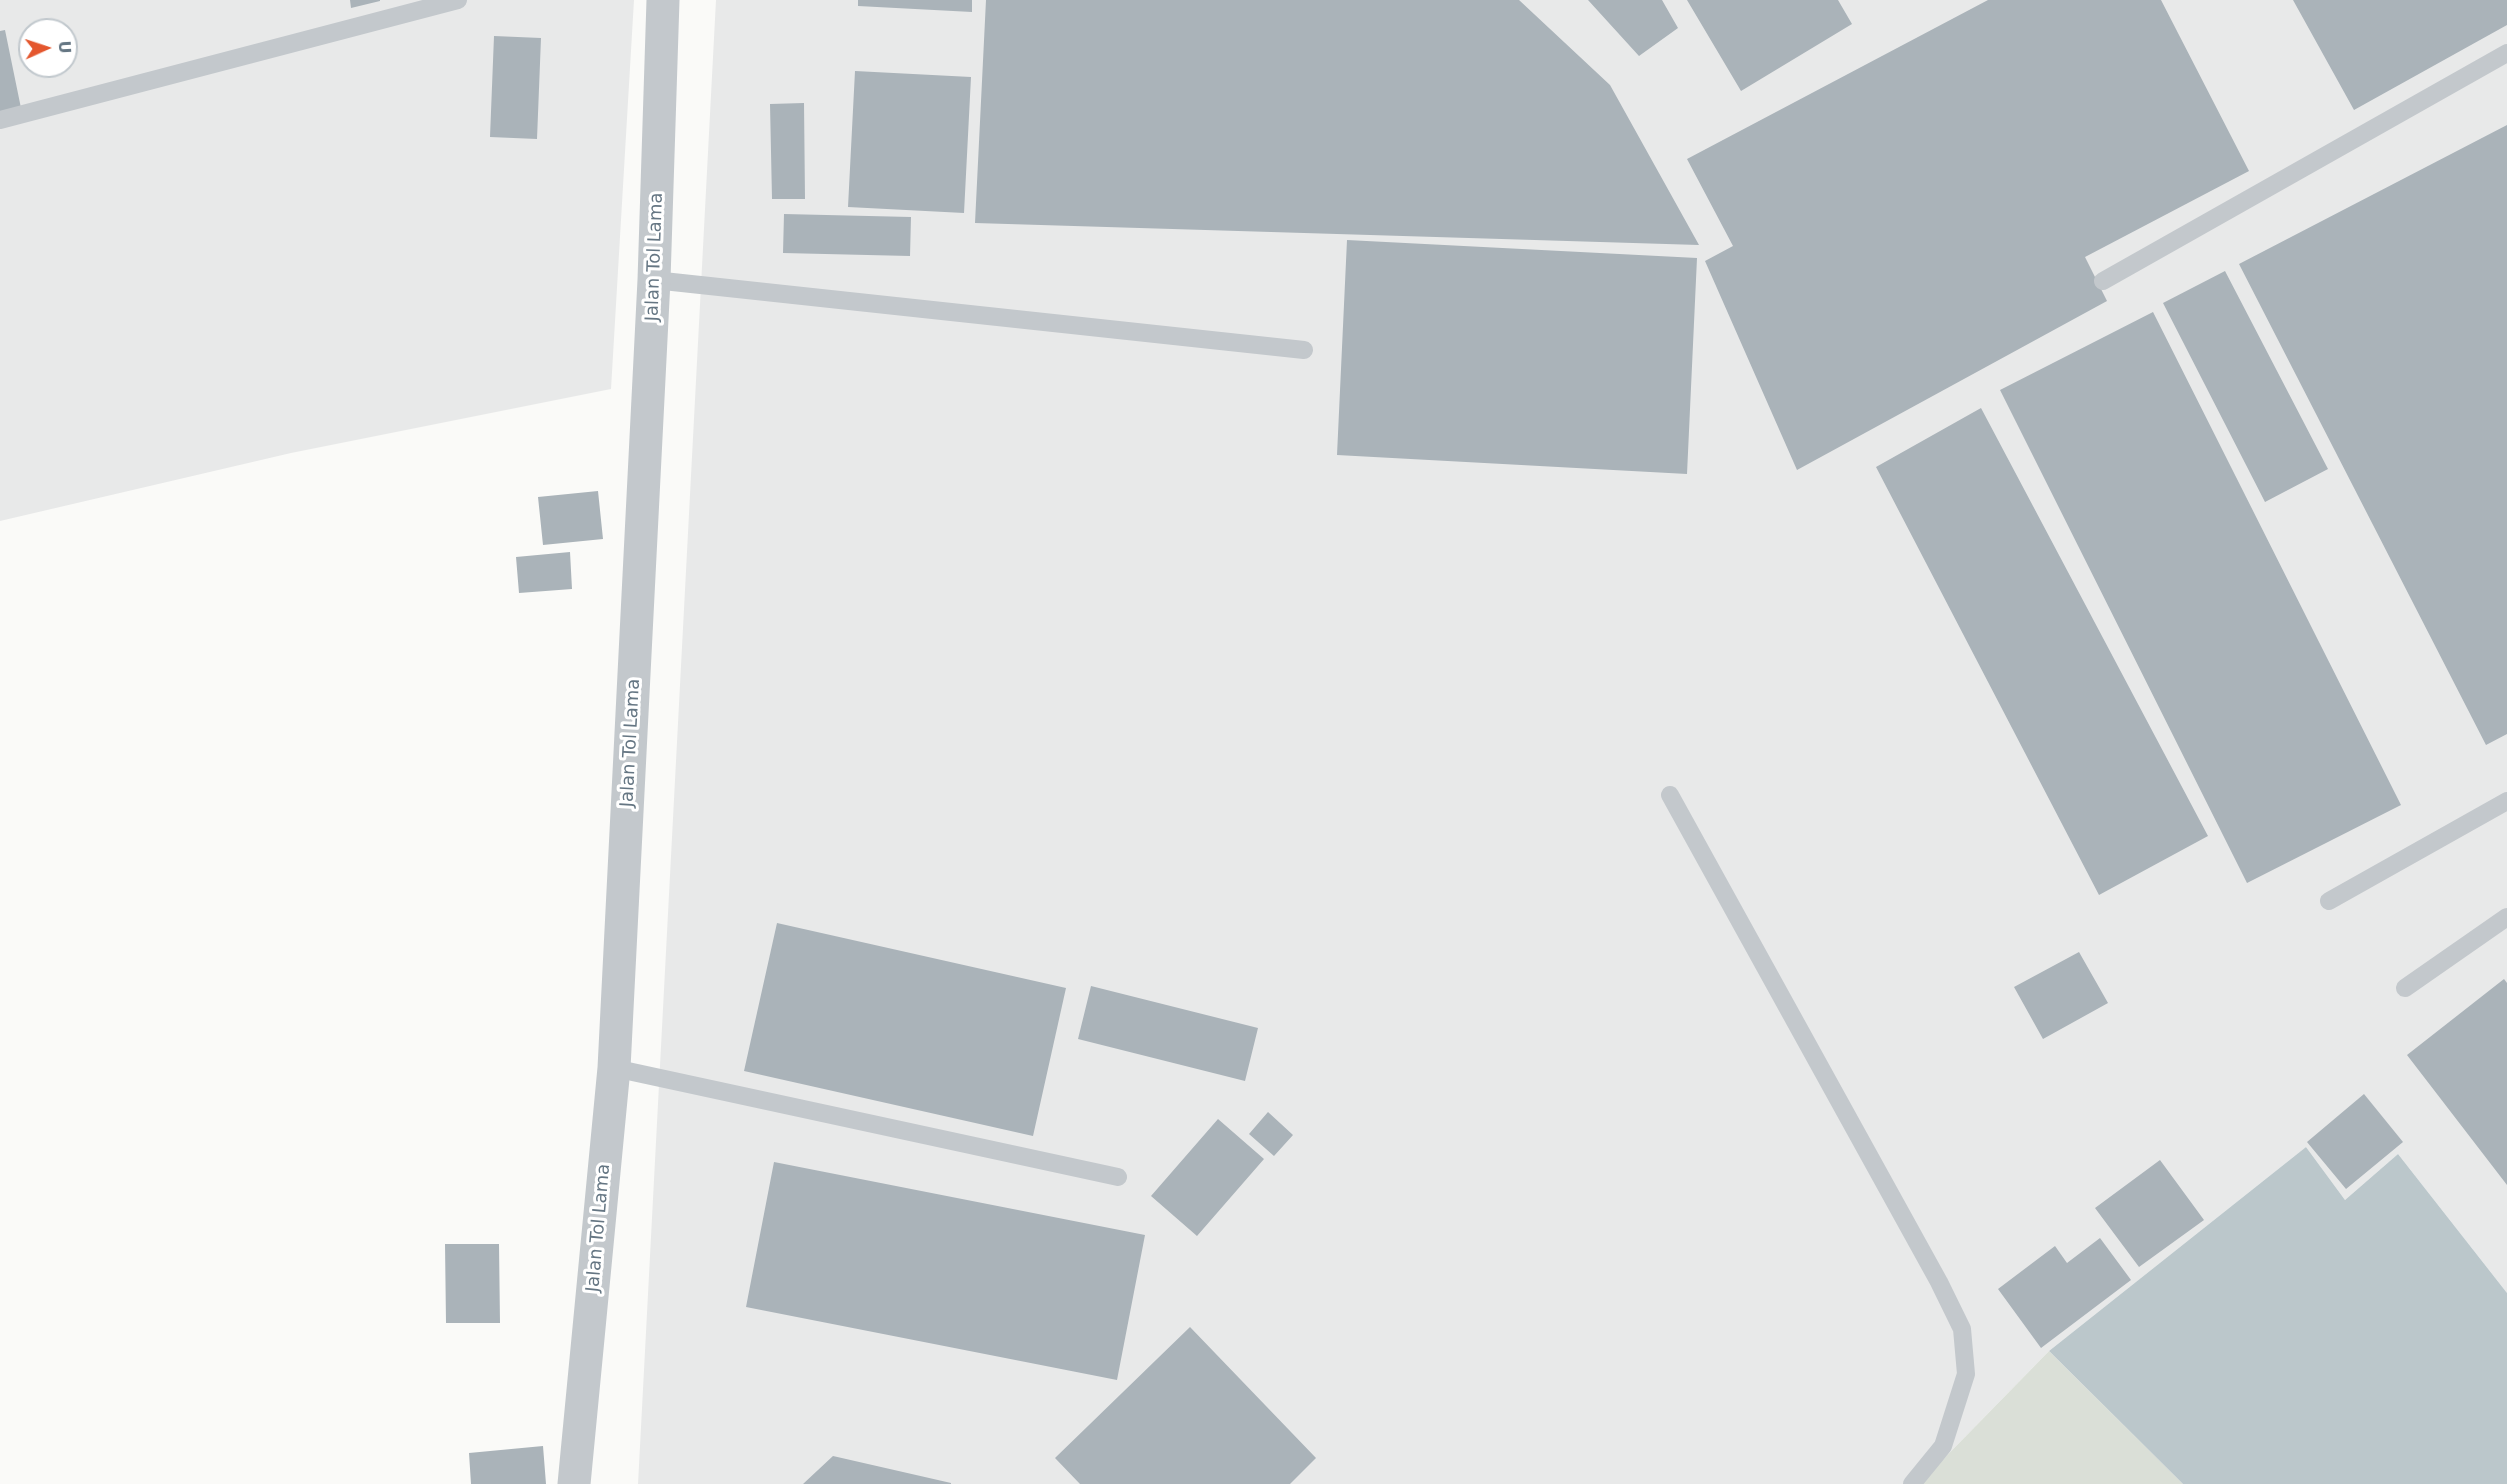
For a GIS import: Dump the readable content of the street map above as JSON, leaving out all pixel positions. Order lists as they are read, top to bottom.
{
  "streets": {
    "street": ["Jalan Tol Lama"]
  },
  "north": "right"
}
